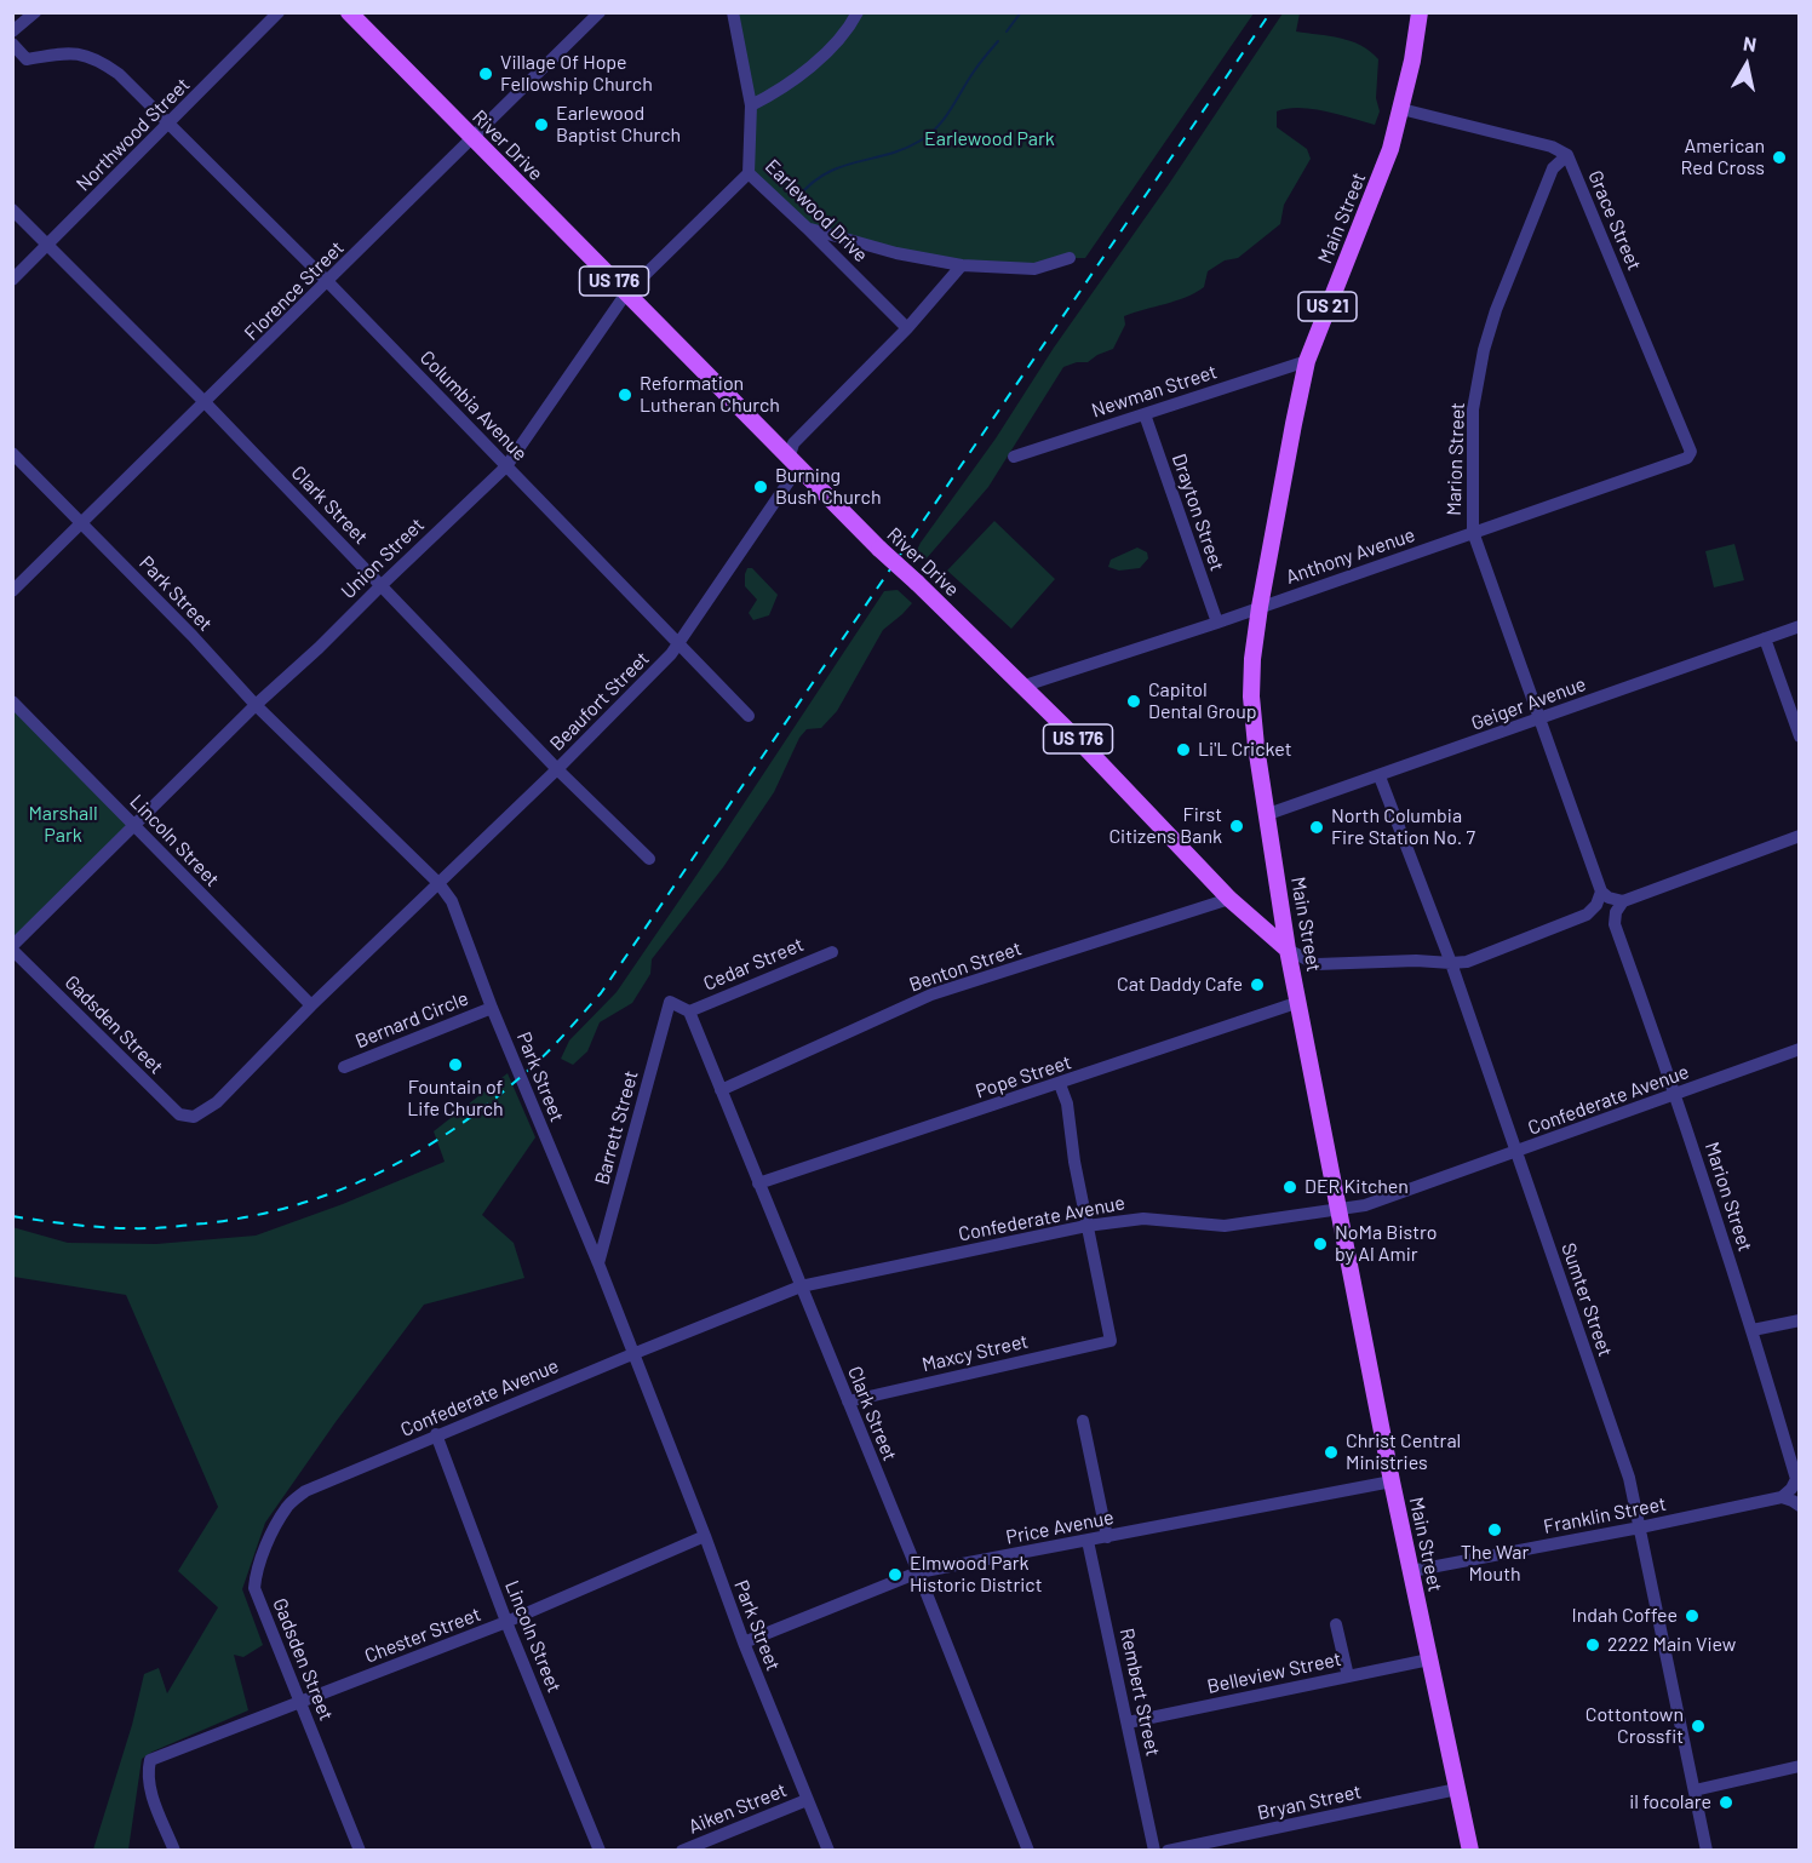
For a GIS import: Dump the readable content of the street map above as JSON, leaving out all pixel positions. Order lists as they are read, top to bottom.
{
  "streets": {
    "main road": [
      "River Drive",
      "Main Street",
      "US 176",
      "US 21"
    ],
    "street": [
      "Northwood Street",
      "Earlewood Drive",
      "Grace Street",
      "Florence Street",
      "Newman Street",
      "Columbia Avenue",
      "Marion Street",
      "Clark Street",
      "Drayton Street",
      "Anthony Avenue",
      "Union Street",
      "Park Street",
      "Beaufort Street",
      "Geiger Avenue",
      "Lincoln Street",
      "Cedar Street",
      "Benton Street",
      "Bernard Circle",
      "Gadsden Street",
      "Pope Street",
      "Confederate Avenue",
      "Barrett Street",
      "Sumter Street",
      "Maxcy Street",
      "Franklin Street",
      "Price Avenue",
      "Chester Street",
      "Belleview Street",
      "Rembert Street",
      "Bryan Street",
      "Aiken Street"
    ]
  },
  "crossings": [
    ["Northwood Street", "Columbia Avenue"],
    ["Northwood Street", "Clark Street"],
    ["River Drive", "Main Street"],
    ["River Drive", "Florence Street"],
    ["River Drive", "Anthony Avenue"],
    ["River Drive", "Union Street"],
    ["River Drive", "Beaufort Street"],
    ["River Drive", "Benton Street"],
    ["Earlewood Drive", "Union Street"],
    ["Main Street", "Grace Street"],
    ["Main Street", "Newman Street"],
    ["Main Street", "Anthony Avenue"],
    ["Main Street", "Geiger Avenue"],
    ["Main Street", "Pope Street"],
    ["Main Street", "Confederate Avenue"],
    ["Main Street", "Franklin Street"],
    ["Main Street", "Price Avenue"],
    ["Main Street", "Belleview Street"],
    ["Main Street", "Bryan Street"],
    ["Grace Street", "Marion Street"],
    ["Grace Street", "Anthony Avenue"],
    ["Florence Street", "Columbia Avenue"],
    ["Florence Street", "Clark Street"],
    ["Florence Street", "Park Street"],
    ["Newman Street", "Drayton Street"],
    ["Columbia Avenue", "Union Street"],
    ["Columbia Avenue", "Beaufort Street"],
    ["Marion Street", "Anthony Avenue"],
    ["Marion Street", "Geiger Avenue"],
    ["Marion Street", "Confederate Avenue"],
    ["Clark Street", "Union Street"],
    ["Clark Street", "Beaufort Street"],
    ["Clark Street", "Cedar Street"],
    ["Clark Street", "Benton Street"],
    ["Clark Street", "Pope Street"],
    ["Clark Street", "Confederate Avenue"],
    ["Clark Street", "Barrett Street"],
    ["Clark Street", "Maxcy Street"],
    ["Clark Street", "Price Avenue"],
    ["Drayton Street", "Anthony Avenue"],
    ["Union Street", "Park Street"],
    ["Union Street", "Lincoln Street"],
    ["Union Street", "Gadsden Street"],
    ["Park Street", "Beaufort Street"],
    ["Park Street", "Bernard Circle"],
    ["Park Street", "Confederate Avenue"],
    ["Park Street", "Barrett Street"],
    ["Park Street", "Price Avenue"],
    ["Park Street", "Chester Street"],
    ["Park Street", "Aiken Street"],
    ["Beaufort Street", "Lincoln Street"],
    ["Beaufort Street", "Gadsden Street"],
    ["Geiger Avenue", "Sumter Street"],
    ["Lincoln Street", "Confederate Avenue"],
    ["Lincoln Street", "Chester Street"],
    ["Cedar Street", "Barrett Street"],
    ["Gadsden Street", "Confederate Avenue"],
    ["Gadsden Street", "Chester Street"],
    ["Confederate Avenue", "Sumter Street"],
    ["Confederate Avenue", "Maxcy Street"],
    ["Sumter Street", "Franklin Street"],
    ["Price Avenue", "Rembert Street"],
    ["Belleview Street", "Rembert Street"]
  ],
  "parks": ["Earlewood Park", "Marshall Park"],
  "places": [
    "Village Of Hope Fellowship Church",
    "Earlewood Baptist Church",
    "American Red Cross",
    "Reformation Lutheran Church",
    "Burning Bush Church",
    "Capitol Dental Group",
    "Li'L Cricket",
    "First Citizens Bank",
    "North Columbia Fire Station No. 7",
    "Cat Daddy Cafe",
    "Fountain of Life Church",
    "DER Kitchen",
    "NoMa Bistro by Al Amir",
    "Christ Central Ministries",
    "The War Mouth",
    "Elmwood Park Historic District",
    "Indah Coffee",
    "2222 Main View",
    "Cottontown Crossfit",
    "il focolare"
  ],
  "north": "top"
}
